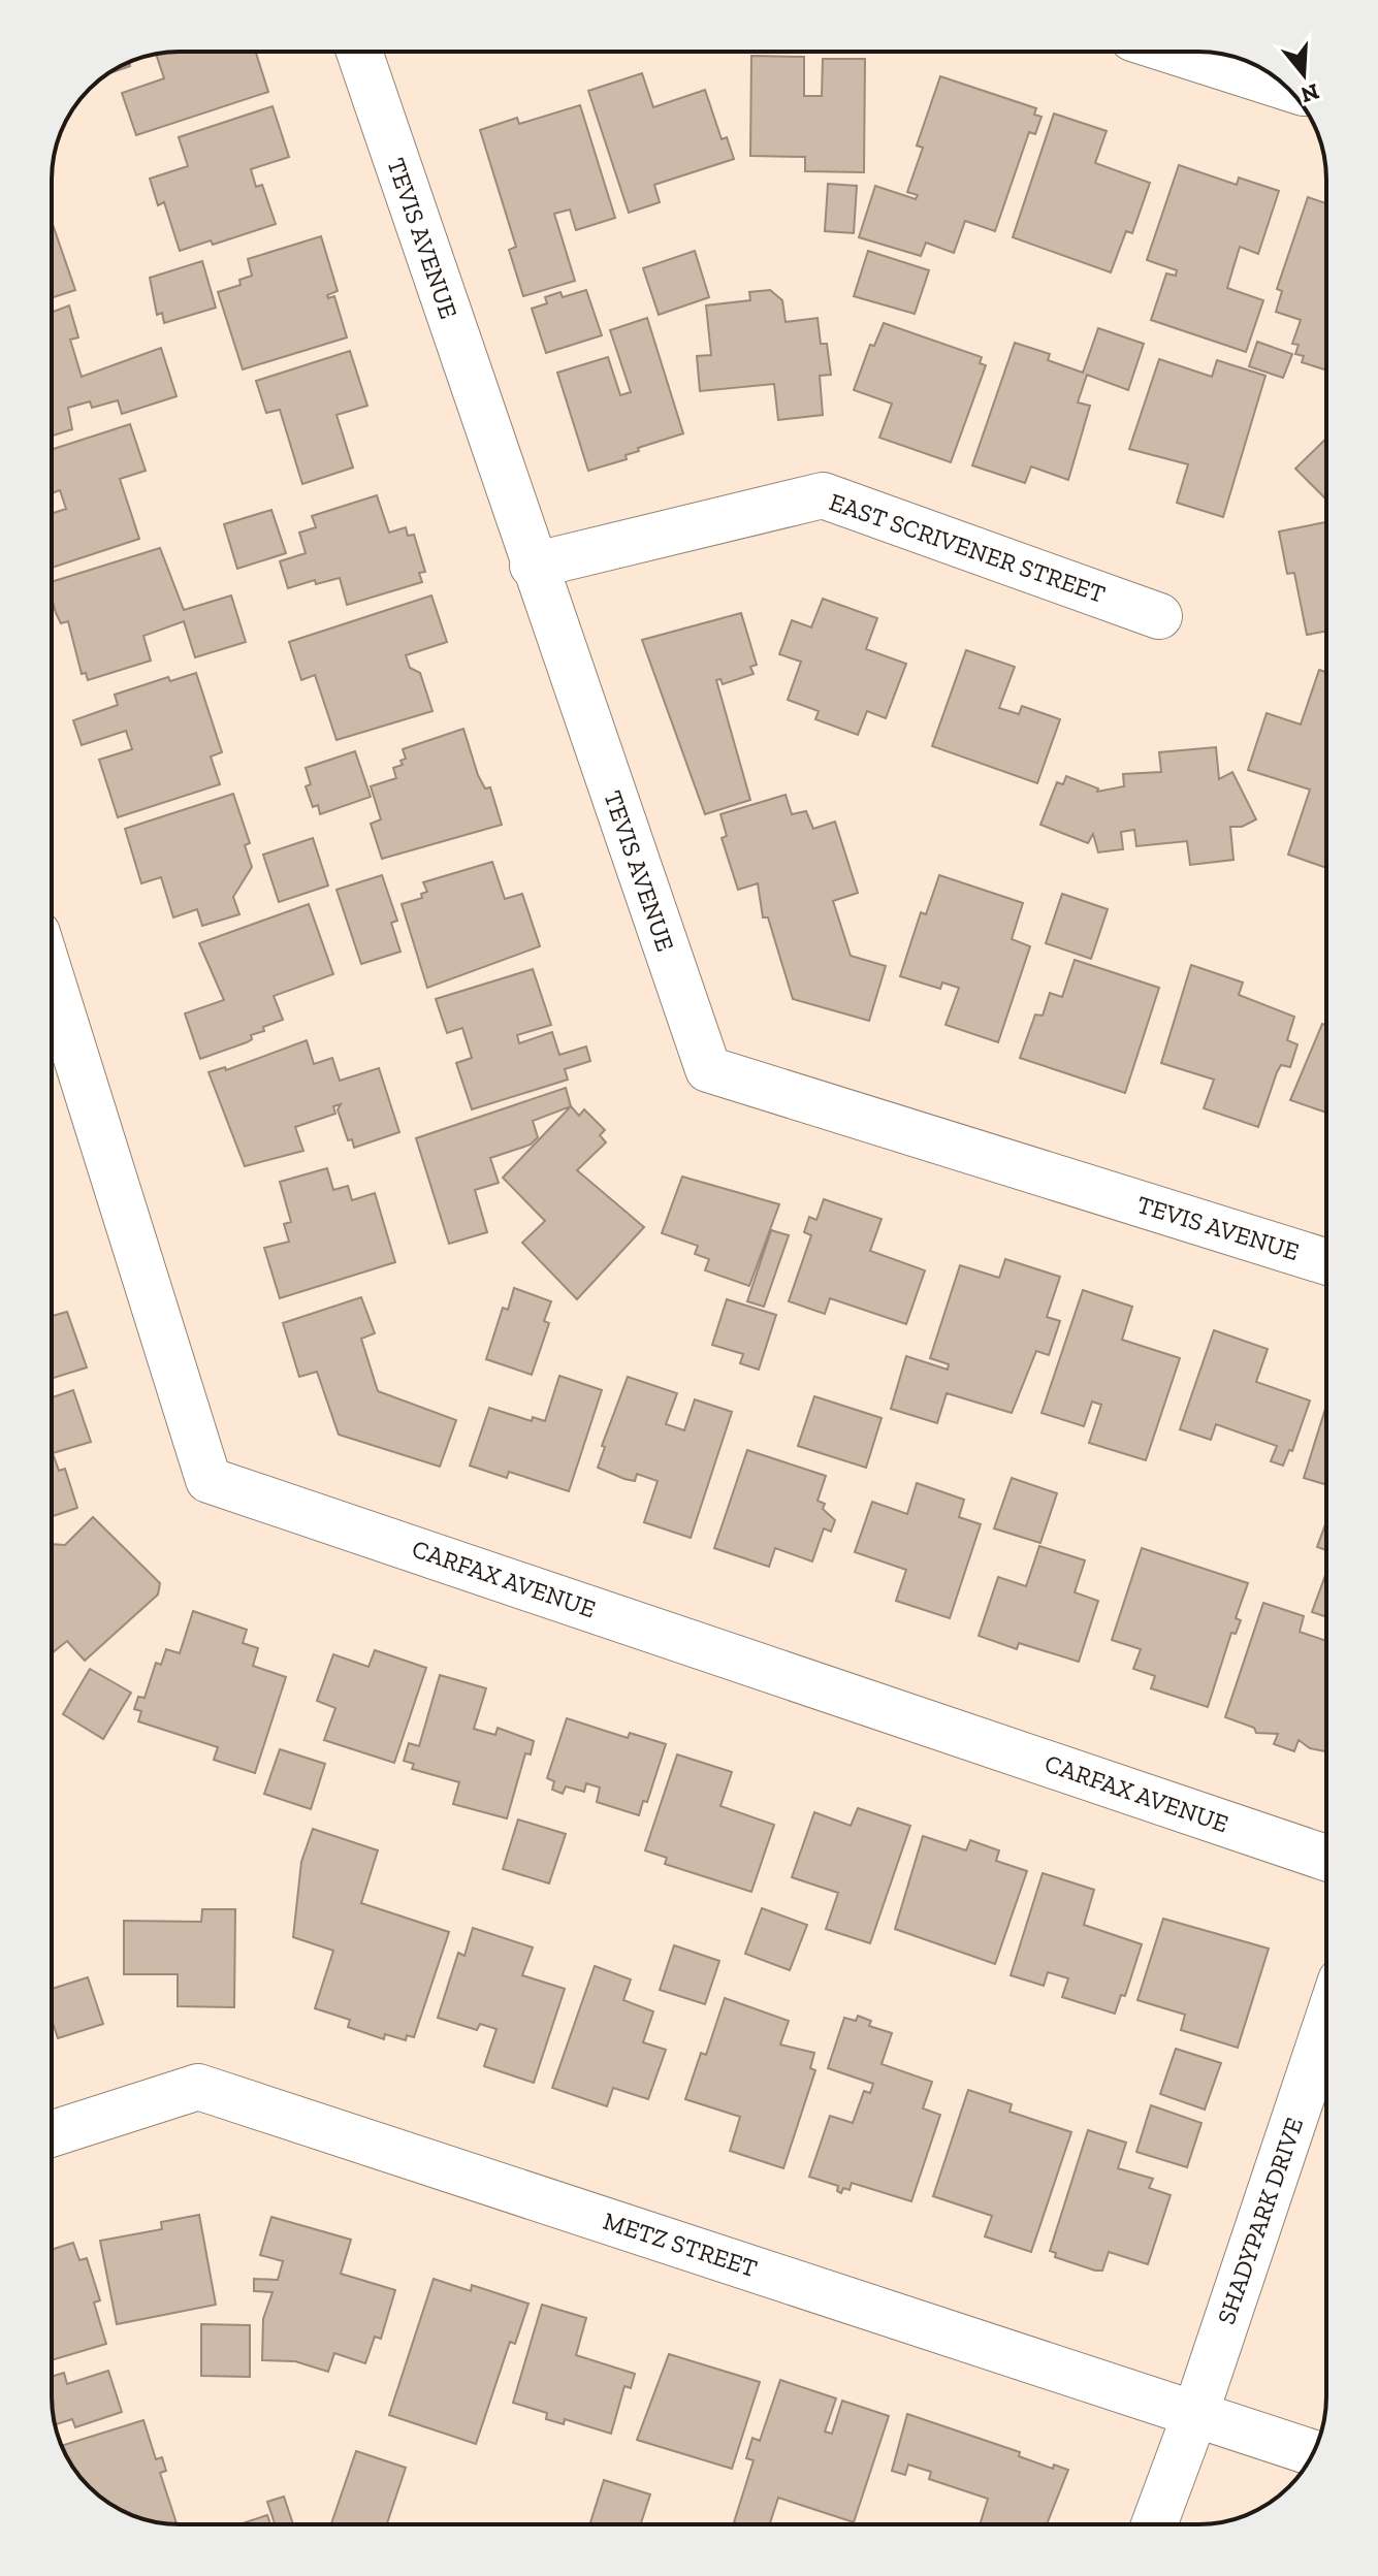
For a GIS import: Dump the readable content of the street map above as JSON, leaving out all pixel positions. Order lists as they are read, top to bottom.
{
  "streets": {
    "street": [
      "TEVIS AVENUE",
      "EAST SCRIVENER STREET",
      "CARFAX AVENUE",
      "SHADYPARK DRIVE",
      "METZ STREET"
    ]
  },
  "crossings": [
    ["TEVIS AVENUE", "EAST SCRIVENER STREET"],
    ["SHADYPARK DRIVE", "METZ STREET"]
  ],
  "north": "bottom"
}
